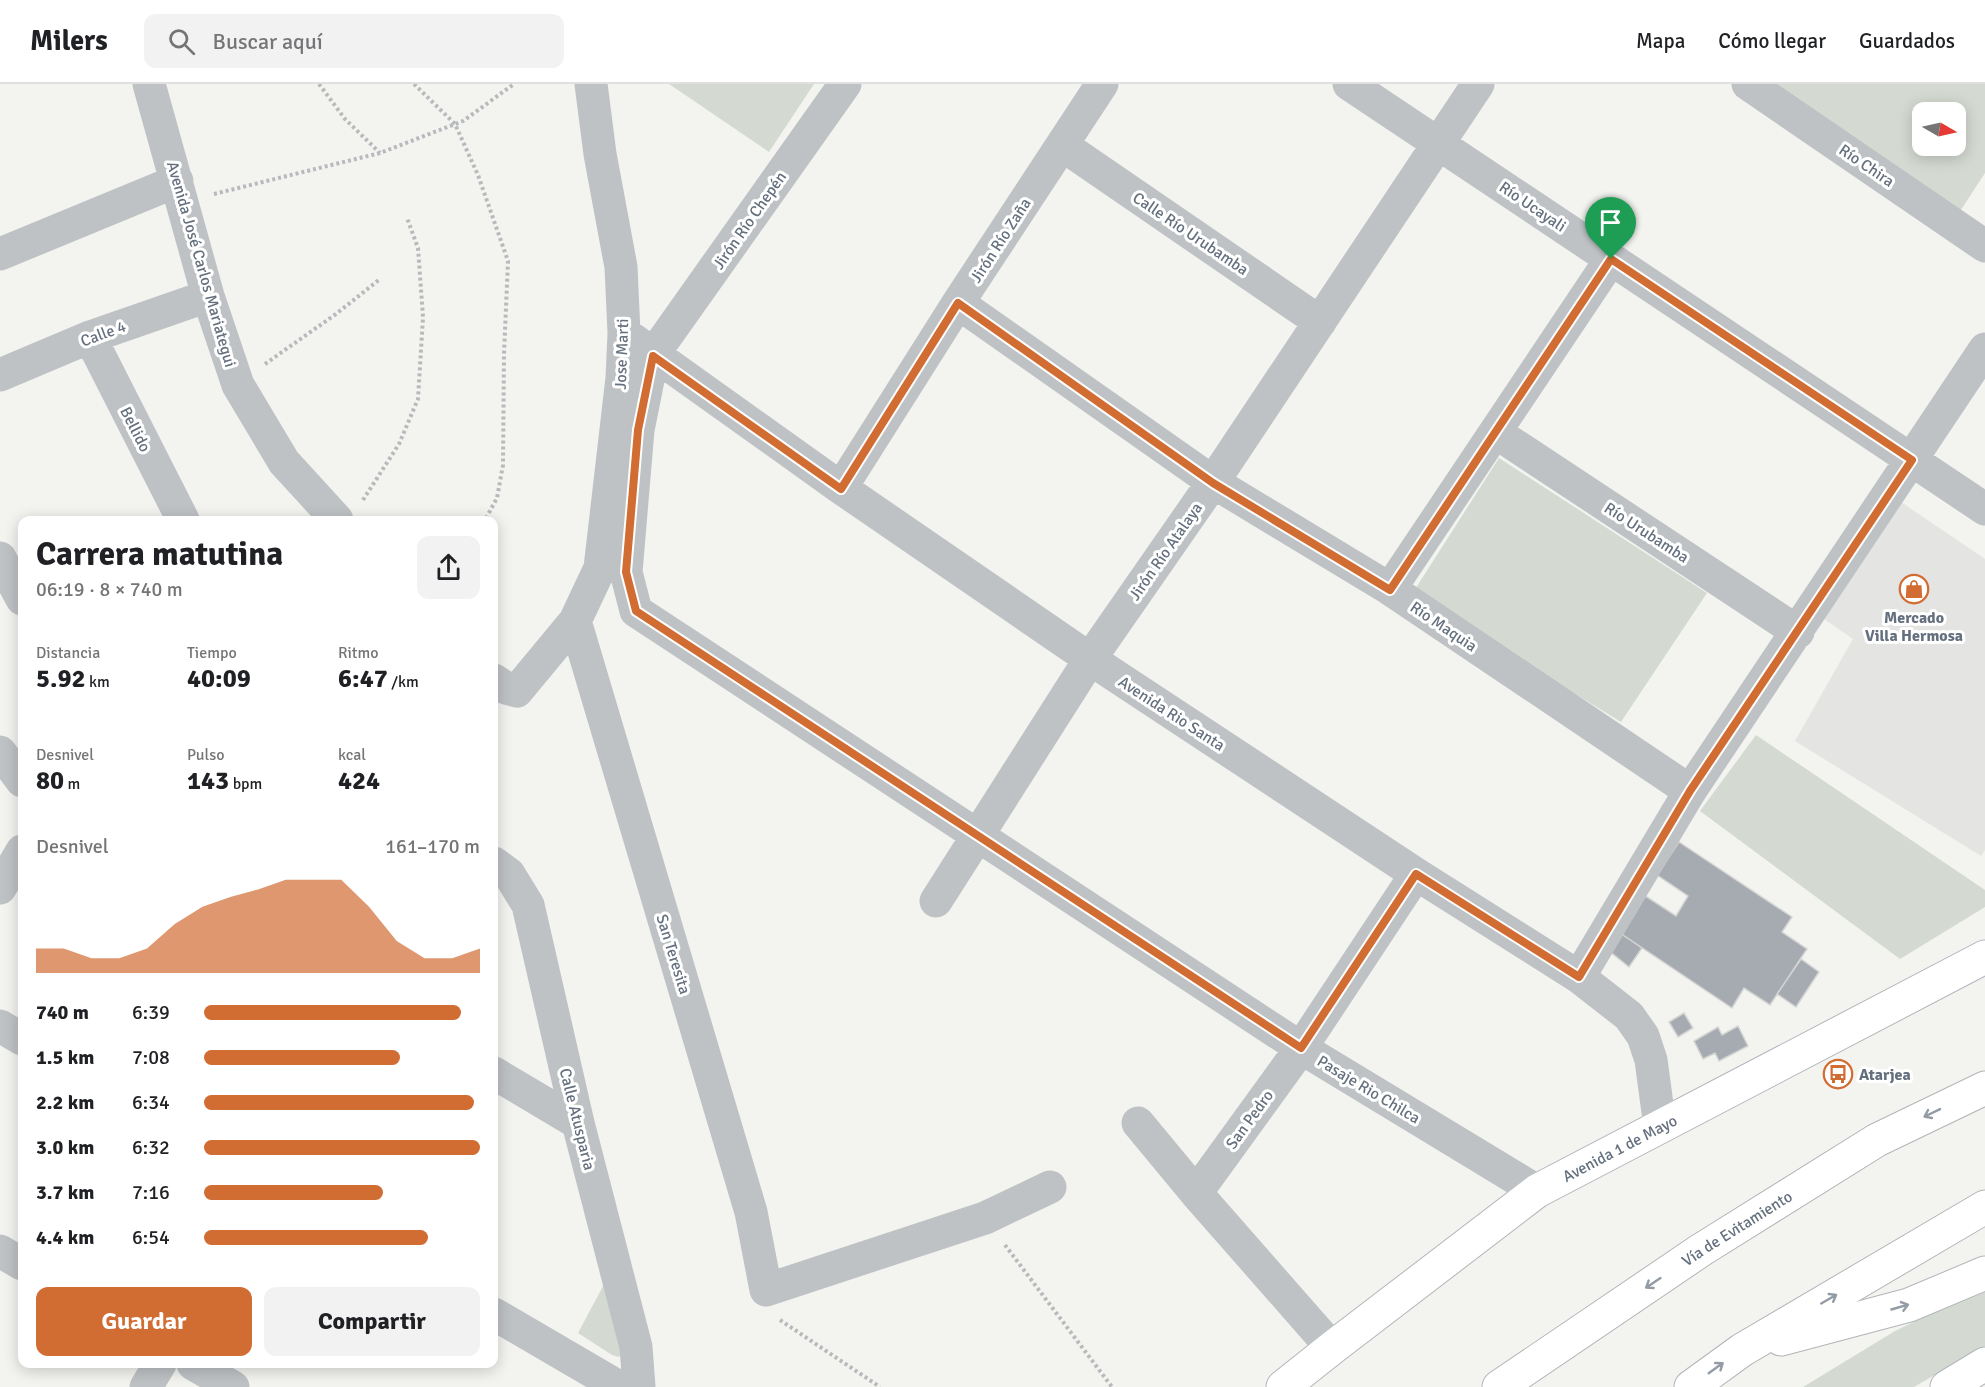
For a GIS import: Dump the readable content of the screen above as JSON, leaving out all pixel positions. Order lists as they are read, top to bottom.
{
  "streets": {
    "main road": ["Avenida 1 de Mayo", "Vía de Evitamiento"],
    "street": [
      "Río Chira",
      "Río Ucayali",
      "Jirón Río Chepén",
      "Calle Río Urubamba",
      "Jirón Río Zaña",
      "Avenida José Carlos Mariategui",
      "Calle 4",
      "Jose Marti",
      "Bellido",
      "Río Urubamba",
      "Jirón Río Atalaya",
      "Río Maquia",
      "Avenida Rio Santa",
      "San Teresita",
      "Pasaje Rio Chilca",
      "Calle Atusparia",
      "San Pedro"
    ]
  },
  "crossings": [
    ["Río Ucayali", "Jirón Río Atalaya"],
    ["Jirón Río Chepén", "Avenida Rio Santa"],
    ["Jirón Río Chepén", "Pasaje Rio Chilca"],
    ["Calle Río Urubamba", "Jirón Río Zaña"],
    ["Calle Río Urubamba", "Jirón Río Atalaya"],
    ["Jirón Río Zaña", "Río Maquia"],
    ["Jirón Río Zaña", "Avenida Rio Santa"],
    ["Avenida José Carlos Mariategui", "Calle 4"],
    ["Calle 4", "Bellido"],
    ["Jose Marti", "Avenida Rio Santa"],
    ["Jose Marti", "San Teresita"],
    ["Jirón Río Atalaya", "Río Maquia"],
    ["Jirón Río Atalaya", "Avenida Rio Santa"],
    ["Jirón Río Atalaya", "Pasaje Rio Chilca"],
    ["Avenida Rio Santa", "Pasaje Rio Chilca"],
    ["Avenida Rio Santa", "San Pedro"],
    ["Avenida Rio Santa", "Avenida 1 de Mayo"],
    ["Pasaje Rio Chilca", "San Pedro"],
    ["Pasaje Rio Chilca", "Avenida 1 de Mayo"]
  ],
  "places": {
    "shop": ["Mercado Villa Hermosa"],
    "bus stop": ["Atarjea"]
  },
  "north": "right",
  "page": {
    "header": "Milers",
    "search": "Buscar aquí",
    "nav": ["Mapa", "Cómo llegar", "Guardados"],
    "heading": ["Carrera matutina", "06:19 · 8 × 740 m"],
    "stats": [
      ["Distancia", "5.92 km"],
      ["Tiempo", "40:09"],
      ["Ritmo", "6:47 /km"],
      ["Desnivel", "80 m"],
      ["Pulso", "143 bpm"],
      ["kcal", "424"]
    ],
    "chart": ["Desnivel", "161–170 m"],
    "list": [
      {
        "name": "740 m",
        "note": "6:39"
      },
      {
        "name": "1.5 km",
        "note": "7:08"
      },
      {
        "name": "2.2 km",
        "note": "6:34"
      },
      {
        "name": "3.0 km",
        "note": "6:32"
      },
      {
        "name": "3.7 km",
        "note": "7:16"
      },
      {
        "name": "4.4 km",
        "note": "6:54"
      }
    ],
    "buttons": ["Guardar", "Compartir"]
  }
}
